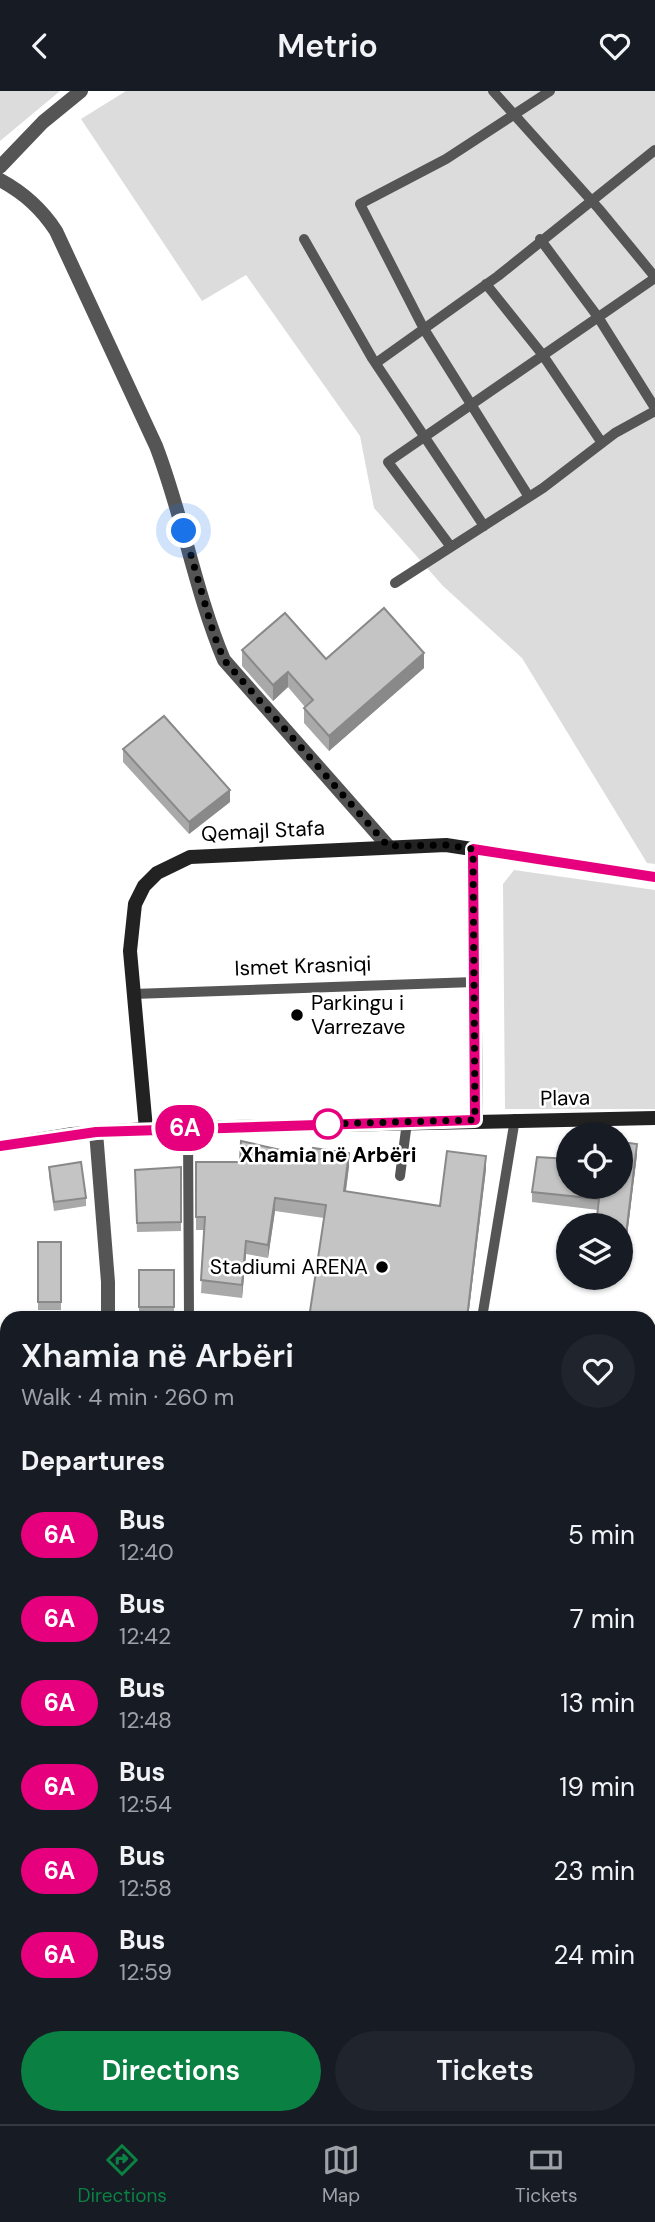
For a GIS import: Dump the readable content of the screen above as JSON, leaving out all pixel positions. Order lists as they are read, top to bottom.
{
  "streets": {
    "street": ["Qemajl Stafa", "Plava"],
    "lane": ["Ismet Krasniqi"]
  },
  "crossings": [
    ["Qemajl Stafa", "Ismet Krasniqi"],
    ["Qemajl Stafa", "Plava"]
  ],
  "places": ["Parkingu i Varrezave", "Xhamia në Arbëri", "Stadiumi ARENA"],
  "lines": ["bus line 6A"],
  "page": {
    "header": "Metrio",
    "on_map": "6A",
    "heading": [
      ["Xhamia në Arbëri", "Walk · 4 min · 260 m"],
      "Departures"
    ],
    "list": [
      {
        "mark": "6A",
        "name": "Bus",
        "note": "12:40",
        "value": "5 min"
      },
      {
        "mark": "6A",
        "name": "Bus",
        "note": "12:42",
        "value": "7 min"
      },
      {
        "mark": "6A",
        "name": "Bus",
        "note": "12:48",
        "value": "13 min"
      },
      {
        "mark": "6A",
        "name": "Bus",
        "note": "12:54",
        "value": "19 min"
      },
      {
        "mark": "6A",
        "name": "Bus",
        "note": "12:58",
        "value": "23 min"
      },
      {
        "mark": "6A",
        "name": "Bus",
        "note": "12:59",
        "value": "24 min"
      }
    ],
    "buttons": ["Directions", "Tickets"],
    "tabs": ["Directions", "Map", "Tickets"]
  }
}
